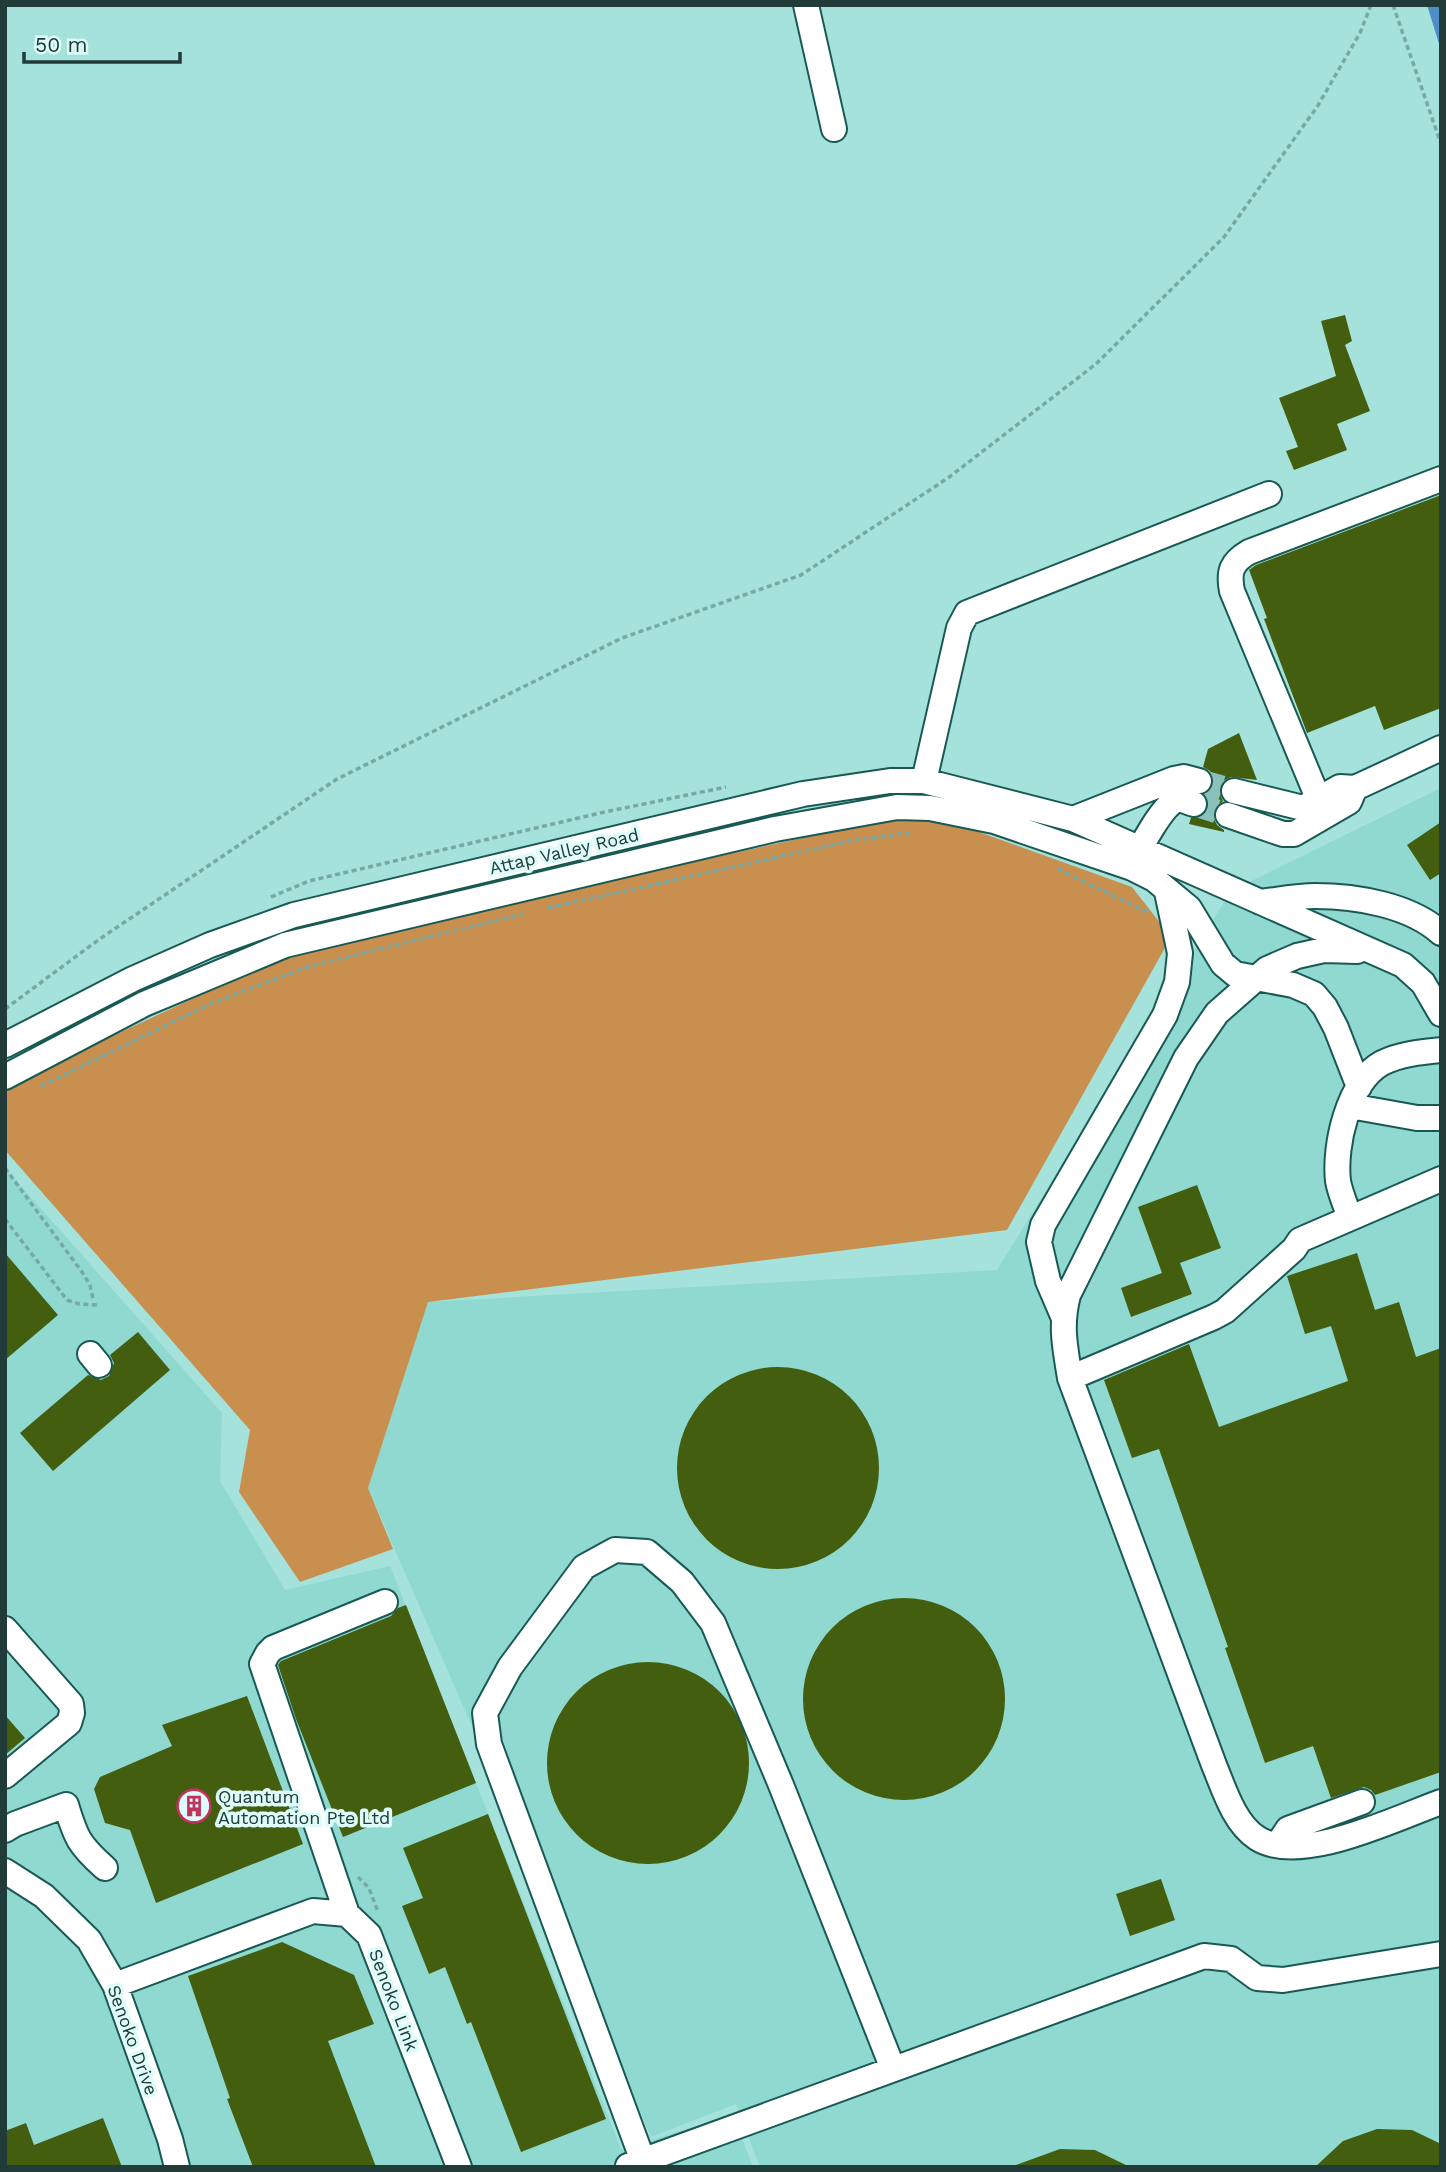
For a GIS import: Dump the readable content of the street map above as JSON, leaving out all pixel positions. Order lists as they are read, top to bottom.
{
  "streets": {
    "street": ["Attap Valley Road", "Senoko Link", "Senoko Drive"]
  },
  "places": {
    "building": ["Quantum Automation Pte Ltd"]
  },
  "scale_bar": "50 m"
}
